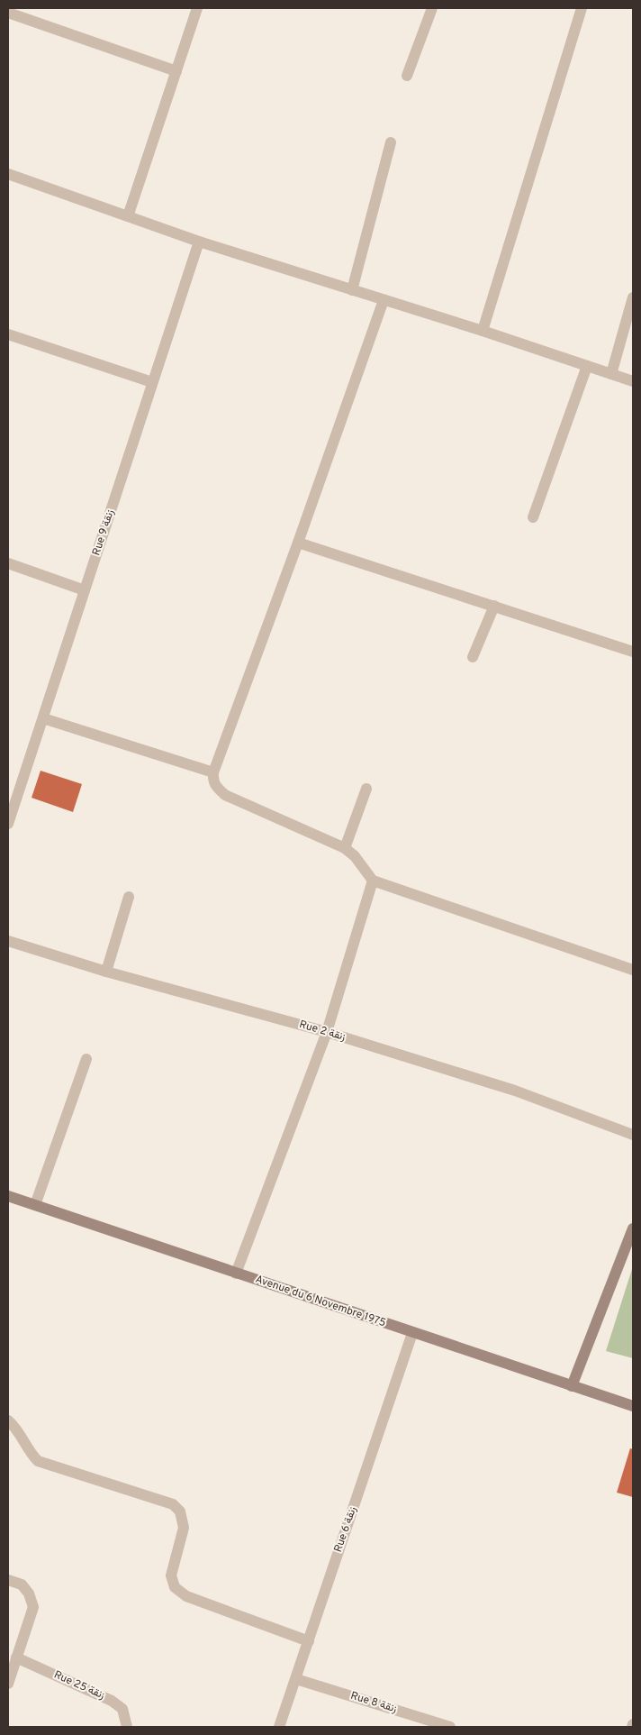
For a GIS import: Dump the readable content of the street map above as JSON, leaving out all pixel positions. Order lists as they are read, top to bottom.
{
  "streets": {
    "street": [
      "Rue 9 زنقة",
      "Rue 2 زنقة",
      "Avenue du 6 Novembre 1975",
      "Rue 6 زنقة",
      "Rue 25 زنقة",
      "Rue 8 زنقة"
    ]
  },
  "crossings": [
    ["Avenue du 6 Novembre 1975", "Rue 6 زنقة"],
    ["Rue 6 زنقة", "Rue 8 زنقة"]
  ]
}
